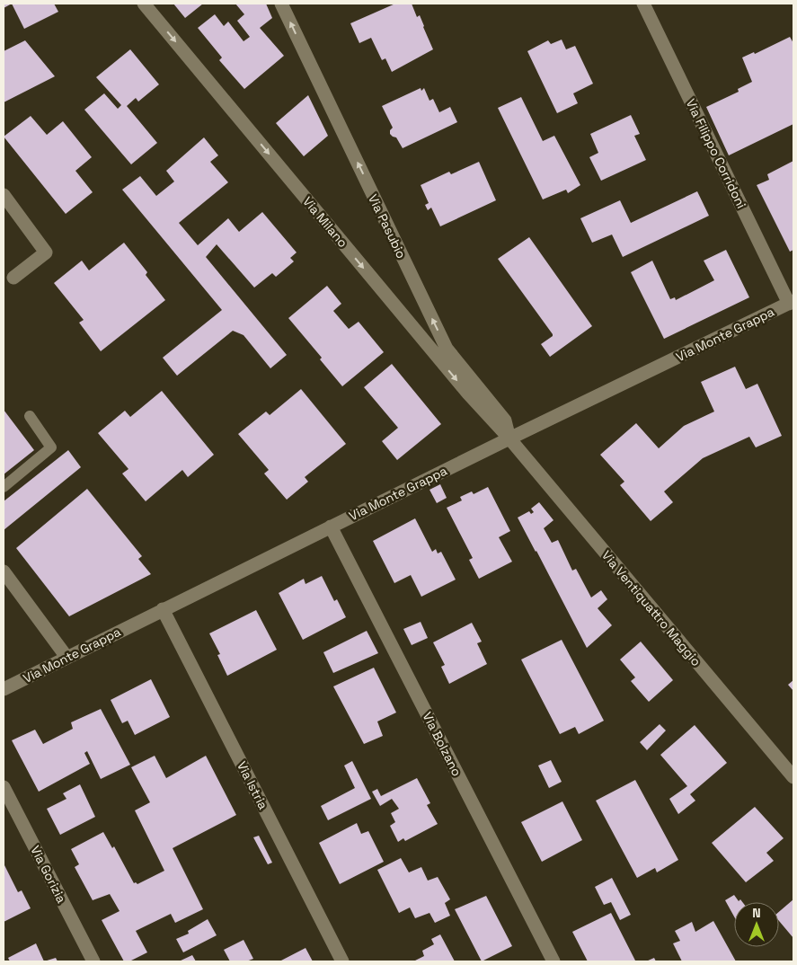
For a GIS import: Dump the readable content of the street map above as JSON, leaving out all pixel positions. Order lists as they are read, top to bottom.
{
  "streets": {
    "street": [
      "Via Filippo Corridoni",
      "Via Milano",
      "Via Pasubio",
      "Via Monte Grappa",
      "Via Ventiquattro Maggio",
      "Via Bolzano",
      "Via Istria",
      "Via Gorizia"
    ]
  },
  "crossings": [
    ["Via Filippo Corridoni", "Via Monte Grappa"],
    ["Via Milano", "Via Pasubio"],
    ["Via Milano", "Via Monte Grappa"],
    ["Via Milano", "Via Ventiquattro Maggio"],
    ["Via Pasubio", "Via Monte Grappa"],
    ["Via Pasubio", "Via Ventiquattro Maggio"],
    ["Via Monte Grappa", "Via Ventiquattro Maggio"],
    ["Via Monte Grappa", "Via Bolzano"],
    ["Via Monte Grappa", "Via Istria"]
  ],
  "one_way": ["Via Milano", "Via Pasubio"],
  "north": "top"
}
